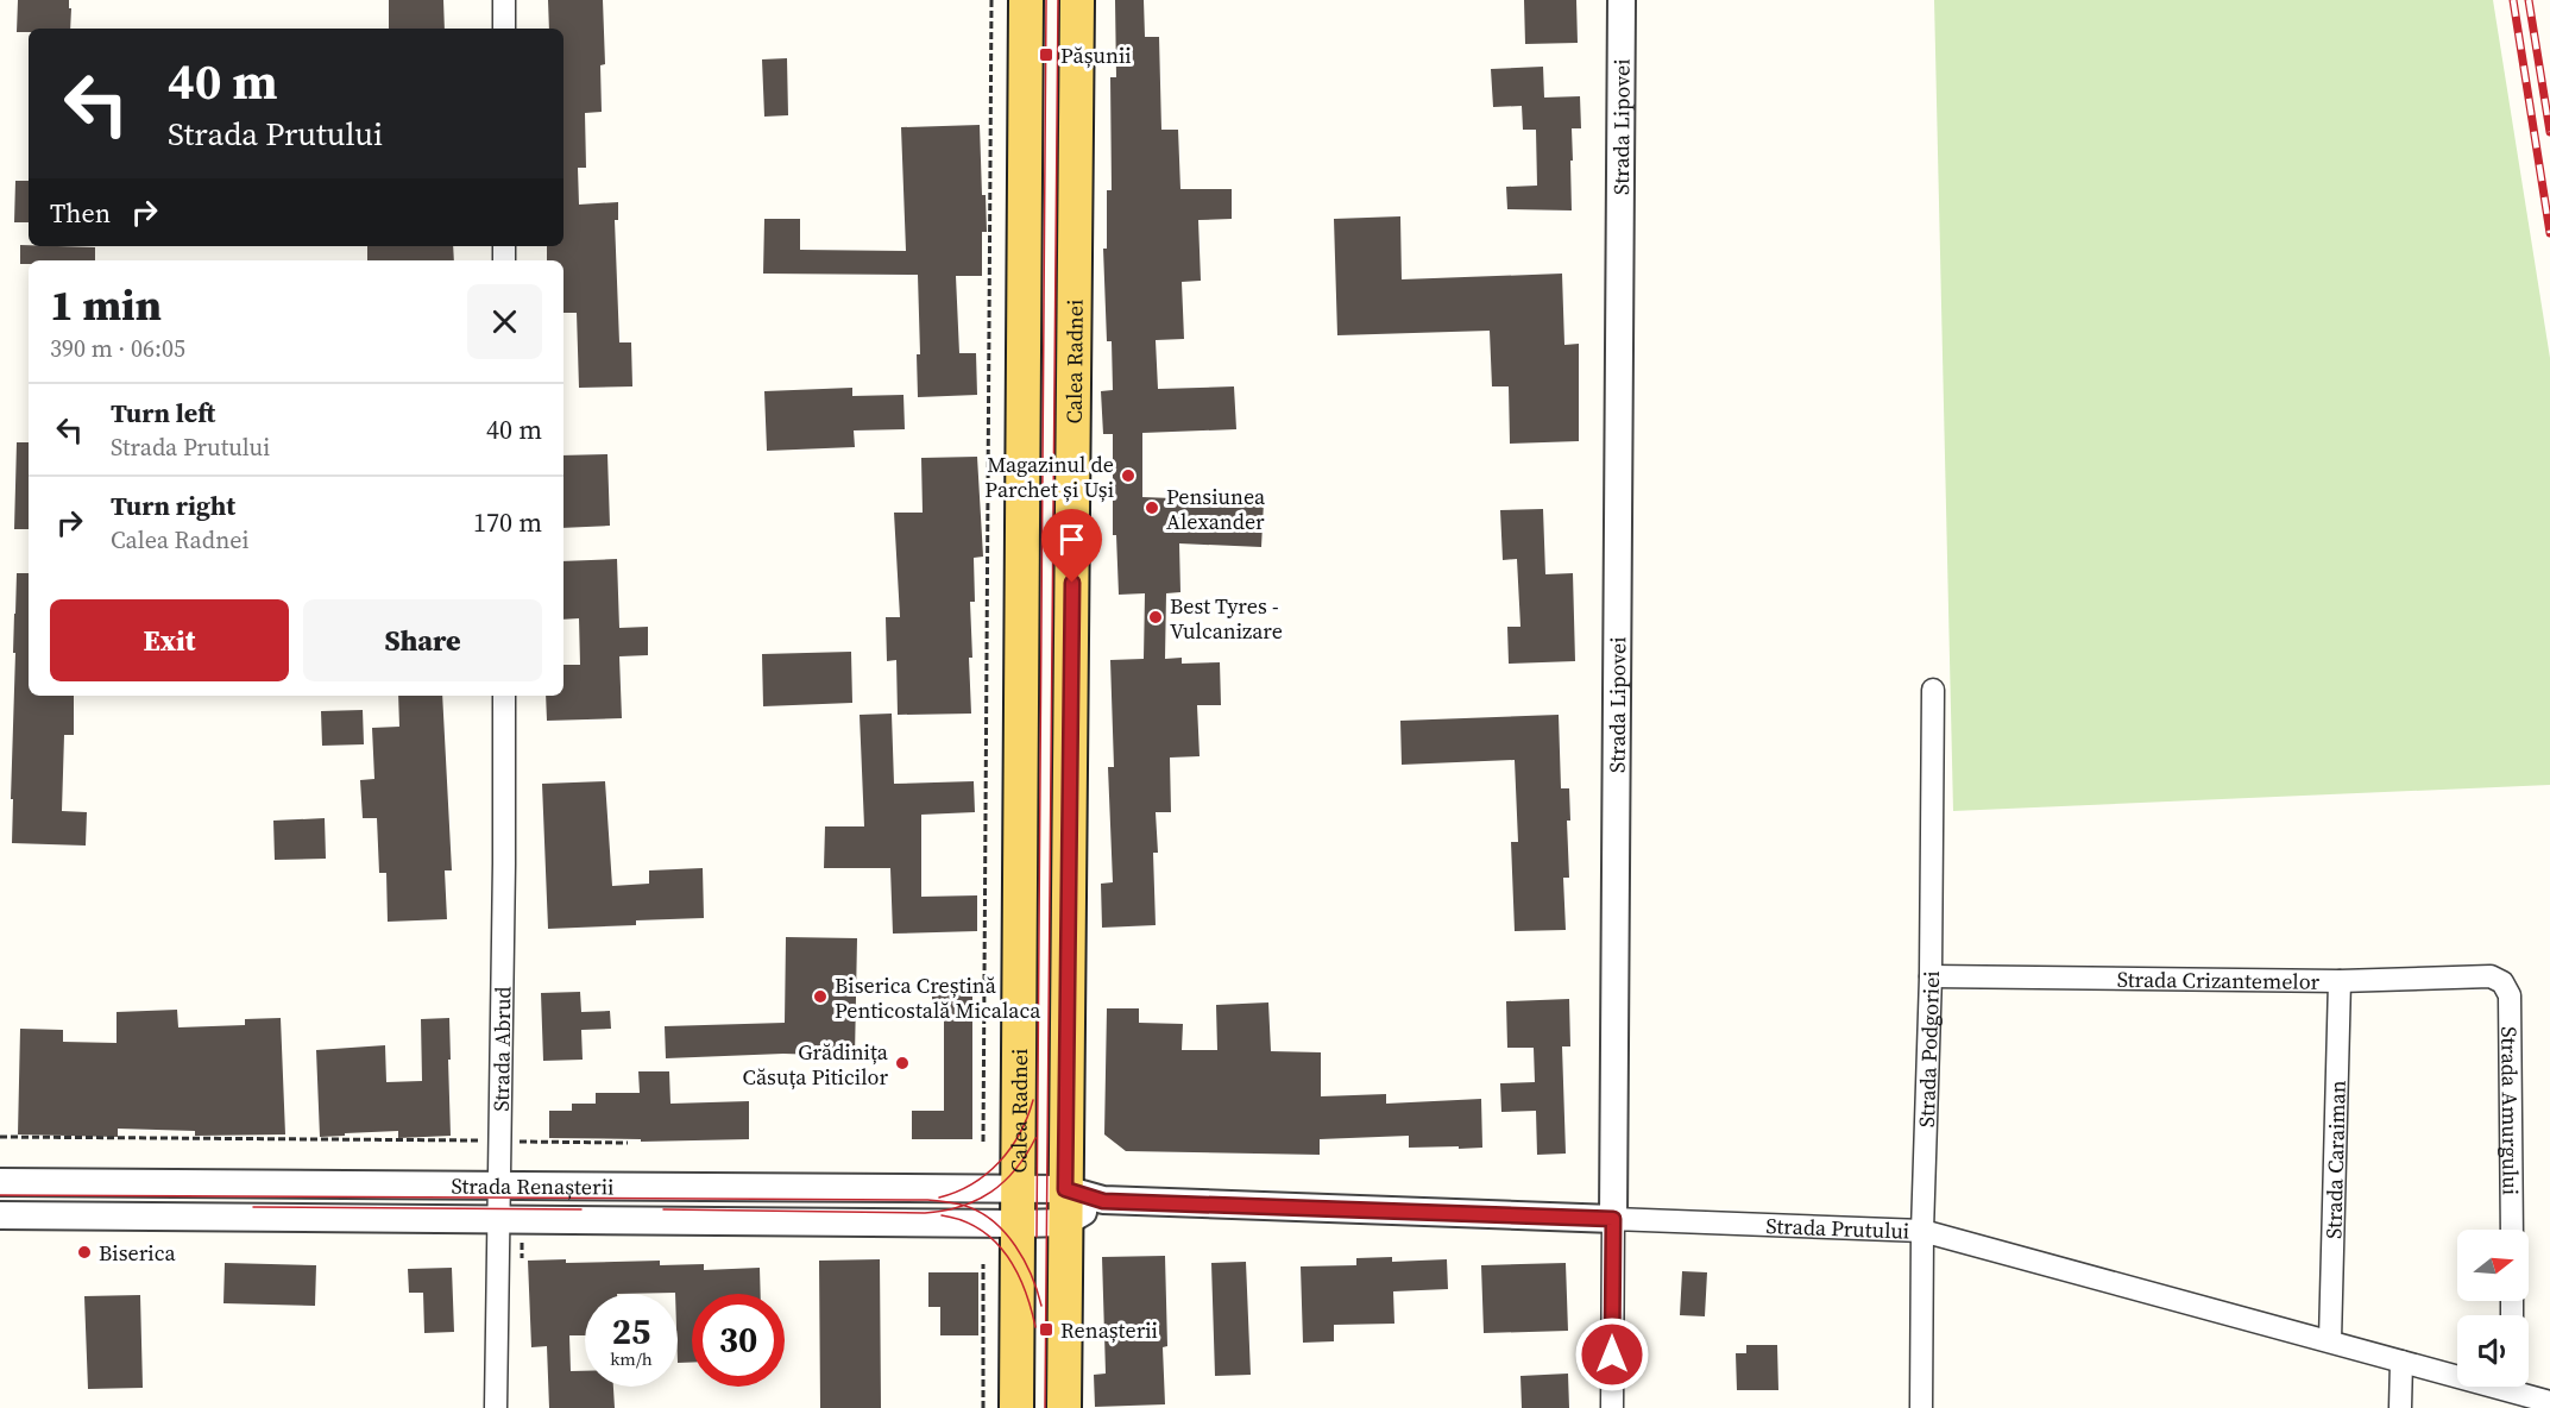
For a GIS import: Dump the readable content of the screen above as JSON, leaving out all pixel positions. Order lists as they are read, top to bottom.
{
  "streets": {
    "main road": ["Calea Radnei"],
    "street": [
      "Strada Lipovei",
      "Strada Crizantemelor",
      "Strada Podgoriei",
      "Strada Abrud",
      "Strada Amurgului",
      "Strada Caraiman",
      "Strada Renașterii",
      "Strada Prutului"
    ]
  },
  "crossings": [
    ["Strada Lipovei", "Strada Prutului"],
    ["Calea Radnei", "Strada Renașterii"],
    ["Calea Radnei", "Strada Prutului"],
    ["Strada Crizantemelor", "Strada Podgoriei"],
    ["Strada Crizantemelor", "Strada Amurgului"],
    ["Strada Crizantemelor", "Strada Caraiman"],
    ["Strada Podgoriei", "Strada Prutului"],
    ["Strada Abrud", "Strada Renașterii"],
    ["Strada Caraiman", "Strada Prutului"],
    ["Strada Renașterii", "Strada Prutului"]
  ],
  "places": {
    "transit": ["Pășunii", "Renașterii"],
    "other": [
      "Magazinul de Parchet și Uși",
      "Pensiunea Alexander",
      "Best Tyres - Vulcanizare",
      "Biserica Creștină Penticostală Micalaca",
      "Grădinița Căsuța Piticilor",
      "Biserica"
    ]
  },
  "north": "right",
  "page": {
    "turn": ["40 m", "Strada Prutului"],
    "then": "Then",
    "heading": ["1 min", "390 m · 06:05"],
    "list": [
      {
        "name": "Turn left",
        "note": "Strada Prutului",
        "value": "40 m"
      },
      {
        "name": "Turn right",
        "note": "Calea Radnei",
        "value": "170 m"
      }
    ],
    "buttons": ["Exit", "Share"],
    "speed": "25 km/h",
    "limit": "30"
  }
}
